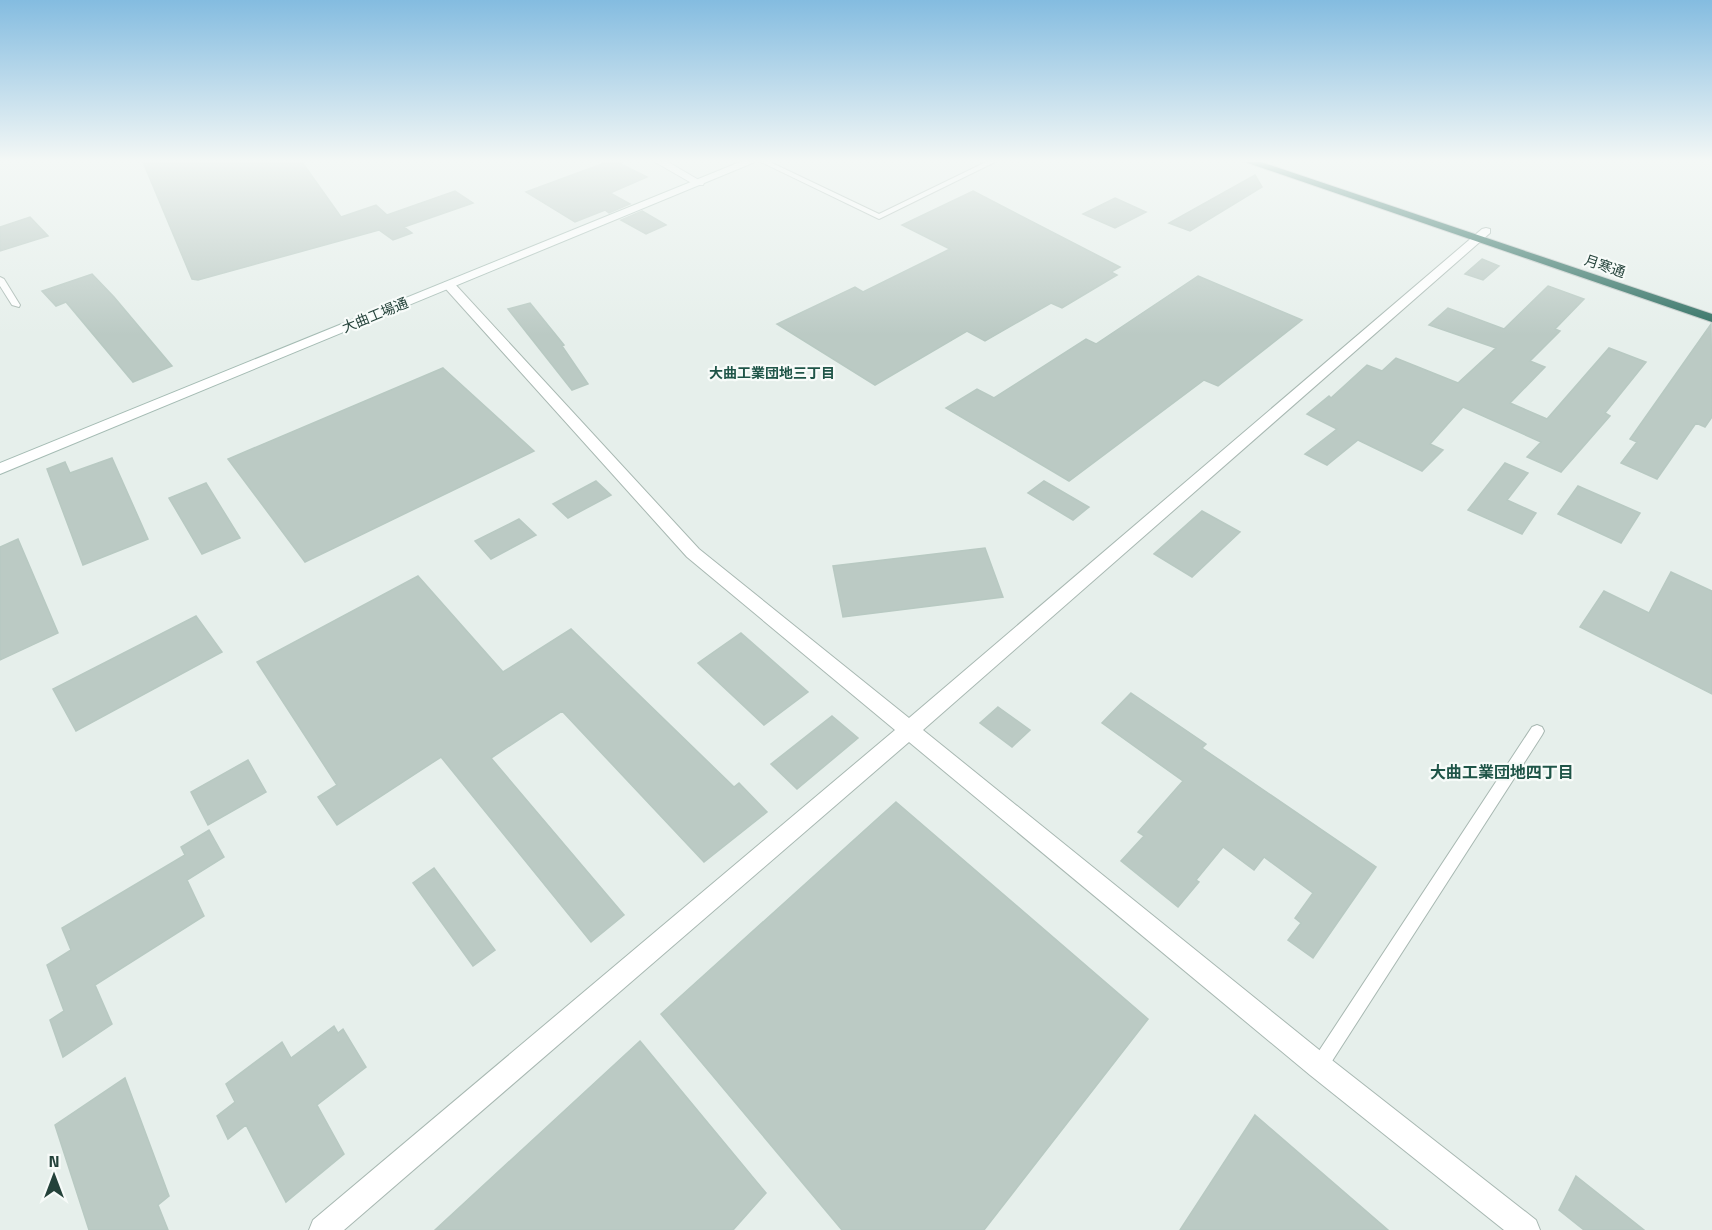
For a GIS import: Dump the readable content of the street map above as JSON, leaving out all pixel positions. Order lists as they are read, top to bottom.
{
  "streets": {
    "highway": ["月寒通"],
    "street": ["大曲工場通"]
  },
  "districts": ["大曲工業団地三丁目", "大曲工業団地四丁目"],
  "north": "top"
}
